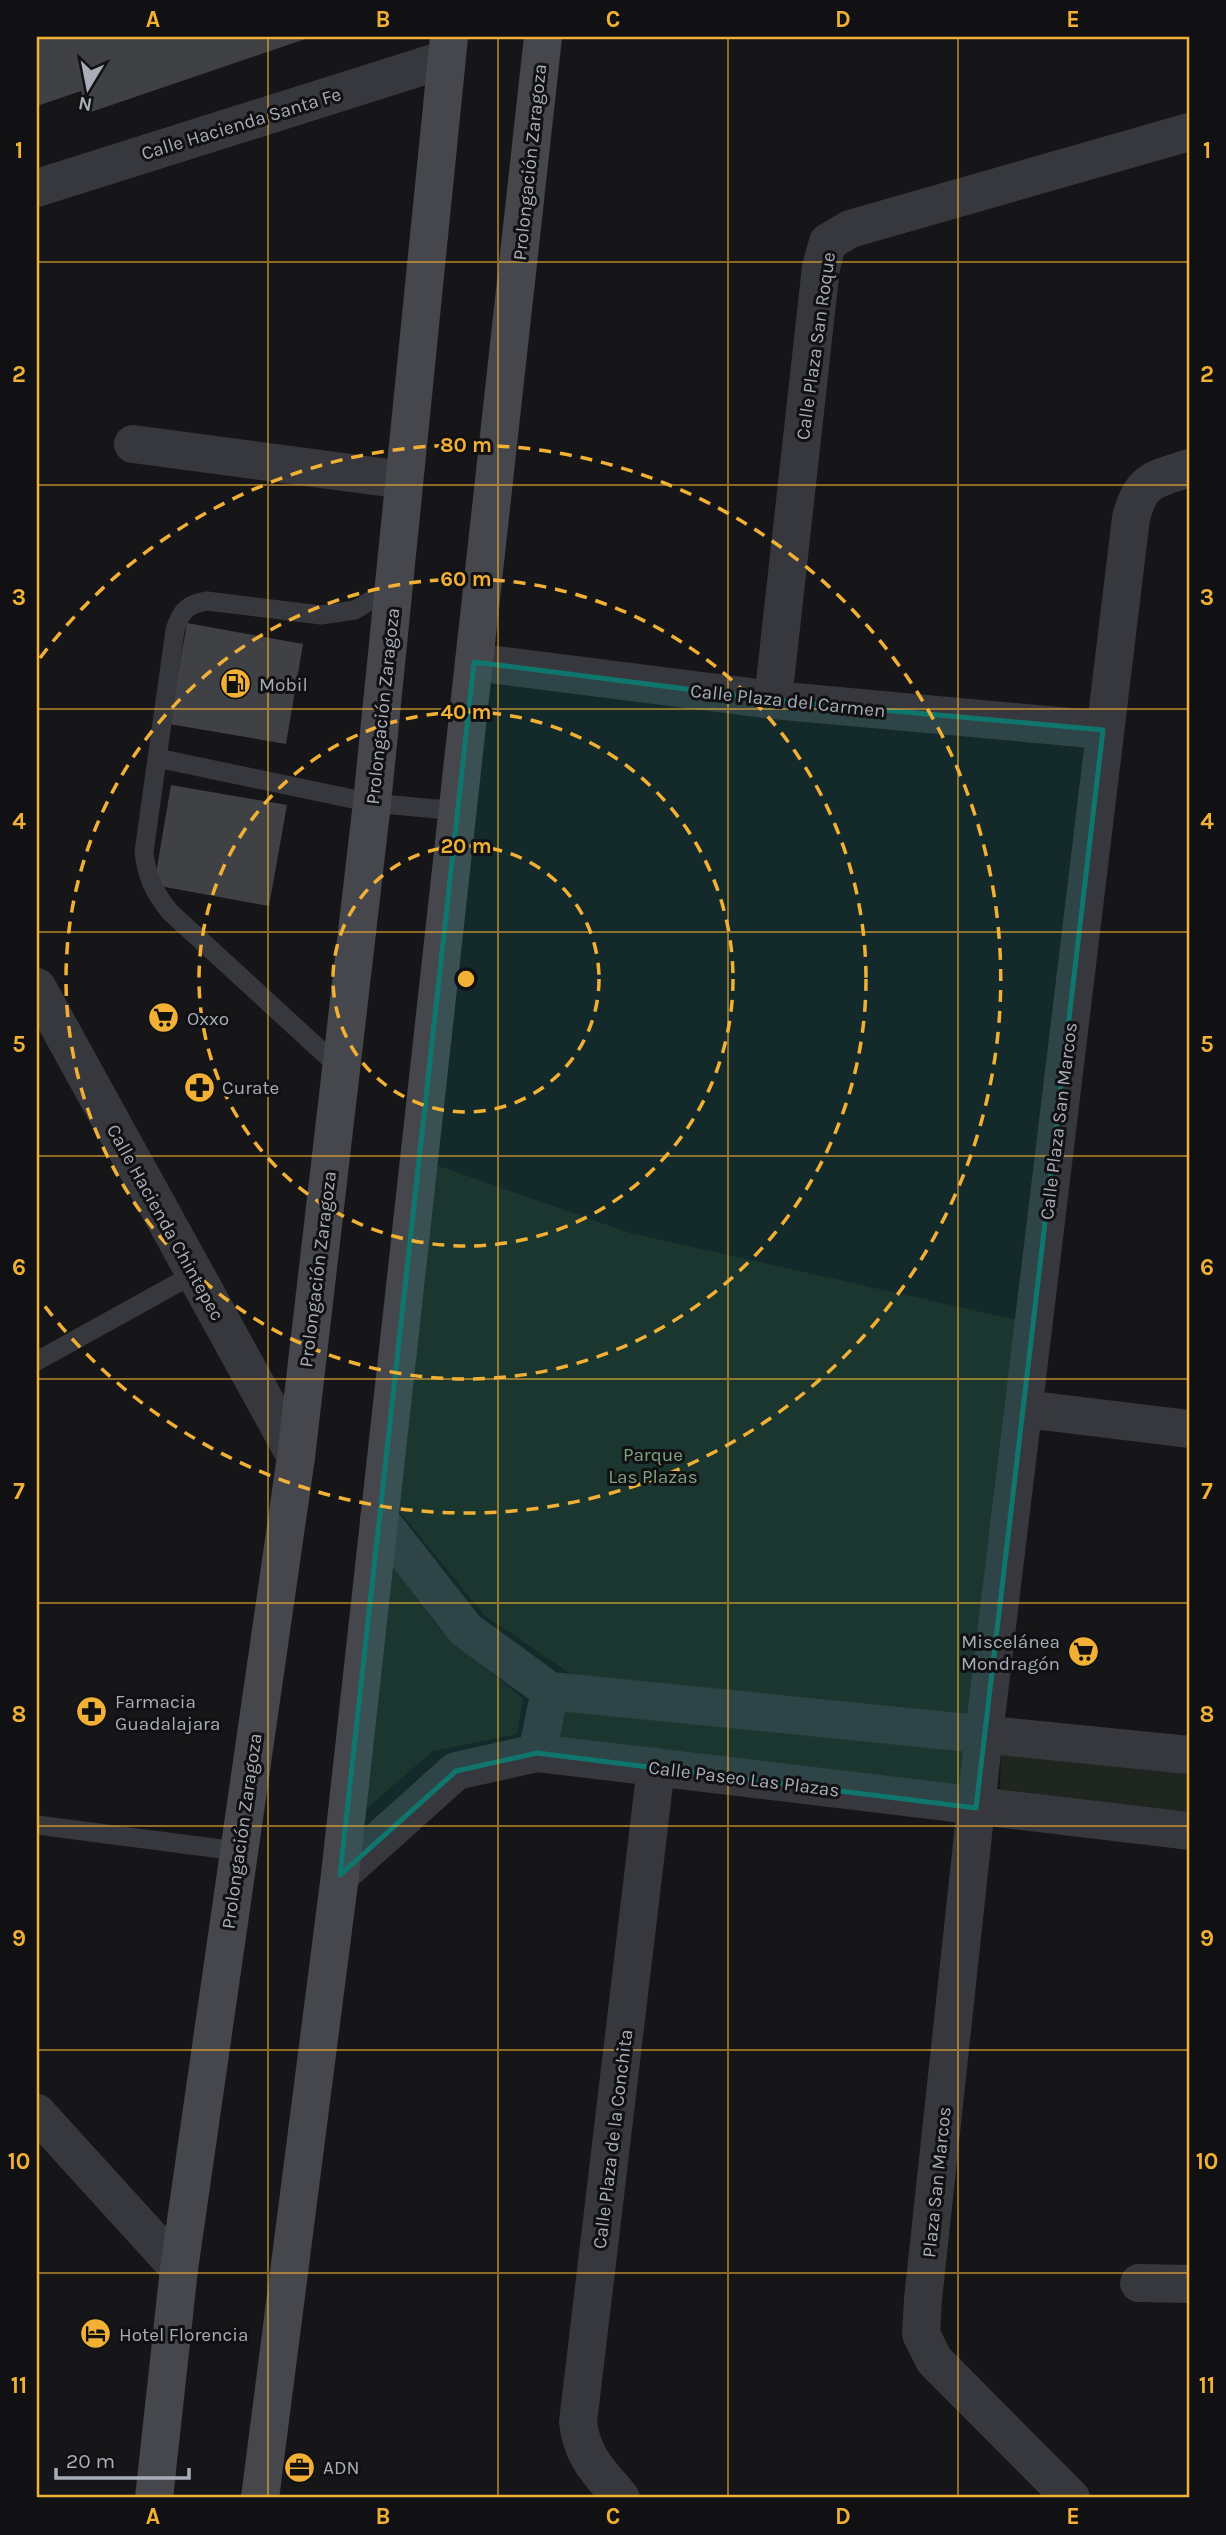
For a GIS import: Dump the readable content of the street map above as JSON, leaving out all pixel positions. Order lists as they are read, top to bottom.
{
  "streets": {
    "main road": ["Prolongación Zaragoza"],
    "street": [
      "Calle Hacienda Santa Fe",
      "Calle Plaza San Roque",
      "Calle Plaza del Carmen",
      "Calle Plaza San Marcos",
      "Calle Hacienda Chintepec",
      "Calle Paseo Las Plazas",
      "Calle Plaza de la Conchita",
      "Plaza San Marcos"
    ]
  },
  "crossings": [
    ["Calle Hacienda Santa Fe", "Prolongación Zaragoza"],
    ["Prolongación Zaragoza", "Calle Plaza del Carmen"],
    ["Prolongación Zaragoza", "Calle Hacienda Chintepec"],
    ["Prolongación Zaragoza", "Calle Paseo Las Plazas"],
    ["Calle Plaza San Roque", "Calle Plaza del Carmen"],
    ["Calle Plaza del Carmen", "Calle Plaza San Marcos"],
    ["Calle Plaza San Marcos", "Calle Paseo Las Plazas"],
    ["Calle Plaza San Marcos", "Plaza San Marcos"],
    ["Calle Paseo Las Plazas", "Calle Plaza de la Conchita"],
    ["Calle Paseo Las Plazas", "Plaza San Marcos"]
  ],
  "parks": ["Parque Las Plazas"],
  "places": {
    "fuel station": ["Mobil"],
    "supermarket": ["Oxxo", "Miscelánea Mondragón"],
    "pharmacy": ["Curate", "Farmacia Guadalajara"],
    "hotel": ["Hotel Florencia"],
    "office": ["ADN"]
  },
  "scale_bar": "20 m",
  "north": "bottom",
  "grid": {
    "columns": [
      "A",
      "B",
      "C",
      "D",
      "E"
    ],
    "rows": [
      "1",
      "2",
      "3",
      "4",
      "5",
      "6",
      "7",
      "8",
      "9",
      "10",
      "11"
    ]
  },
  "rings": [
    "80 m",
    "60 m",
    "40 m",
    "20 m"
  ]
}
